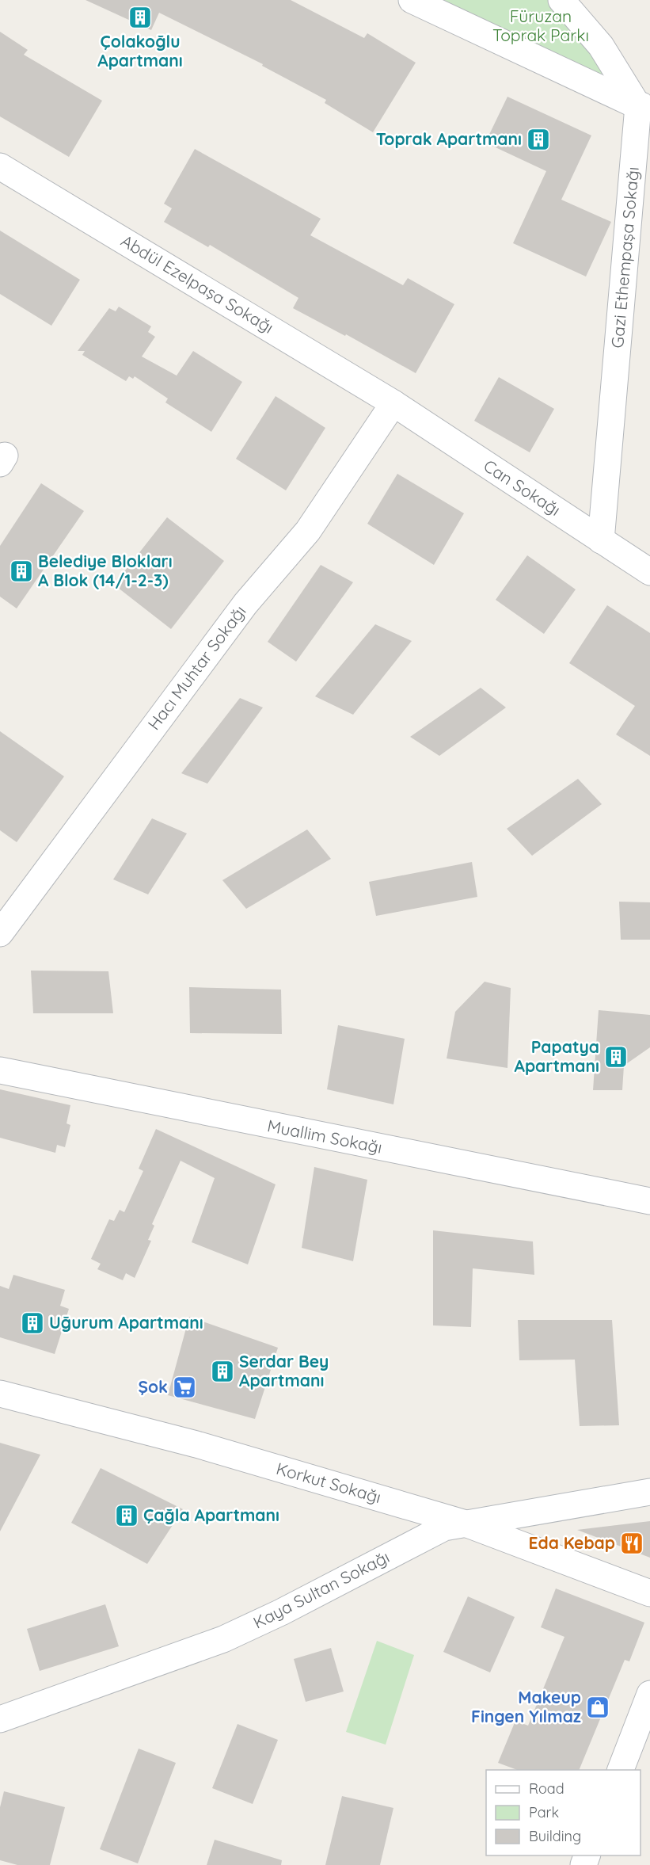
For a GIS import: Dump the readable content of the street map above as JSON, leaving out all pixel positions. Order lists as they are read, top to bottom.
{
  "streets": {
    "street": [
      "Gazi Ethempaşa Sokağı",
      "Abdül Ezelpaşa Sokağı",
      "Can Sokağı",
      "Hacı Muhtar Sokağı",
      "Muallim Sokağı",
      "Korkut Sokağı",
      "Kaya Sultan Sokağı"
    ]
  },
  "crossings": [
    ["Gazi Ethempaşa Sokağı", "Can Sokağı"],
    ["Abdül Ezelpaşa Sokağı", "Can Sokağı"],
    ["Abdül Ezelpaşa Sokağı", "Hacı Muhtar Sokağı"],
    ["Can Sokağı", "Hacı Muhtar Sokağı"],
    ["Korkut Sokağı", "Kaya Sultan Sokağı"]
  ],
  "parks": ["Füruzan Toprak Parkı"],
  "places": {
    "building": [
      "Çolakoğlu Apartmanı",
      "Toprak Apartmanı",
      "Belediye Blokları A Blok (14/1-2-3)",
      "Papatya Apartmanı",
      "Uğurum Apartmanı",
      "Serdar Bey Apartmanı",
      "Çağla Apartmanı"
    ],
    "supermarket": ["Şok"],
    "restaurant": ["Eda Kebap"],
    "shop": ["Makeup Fingen Yılmaz"]
  },
  "legend": ["Road", "Park", "Building"]
}
